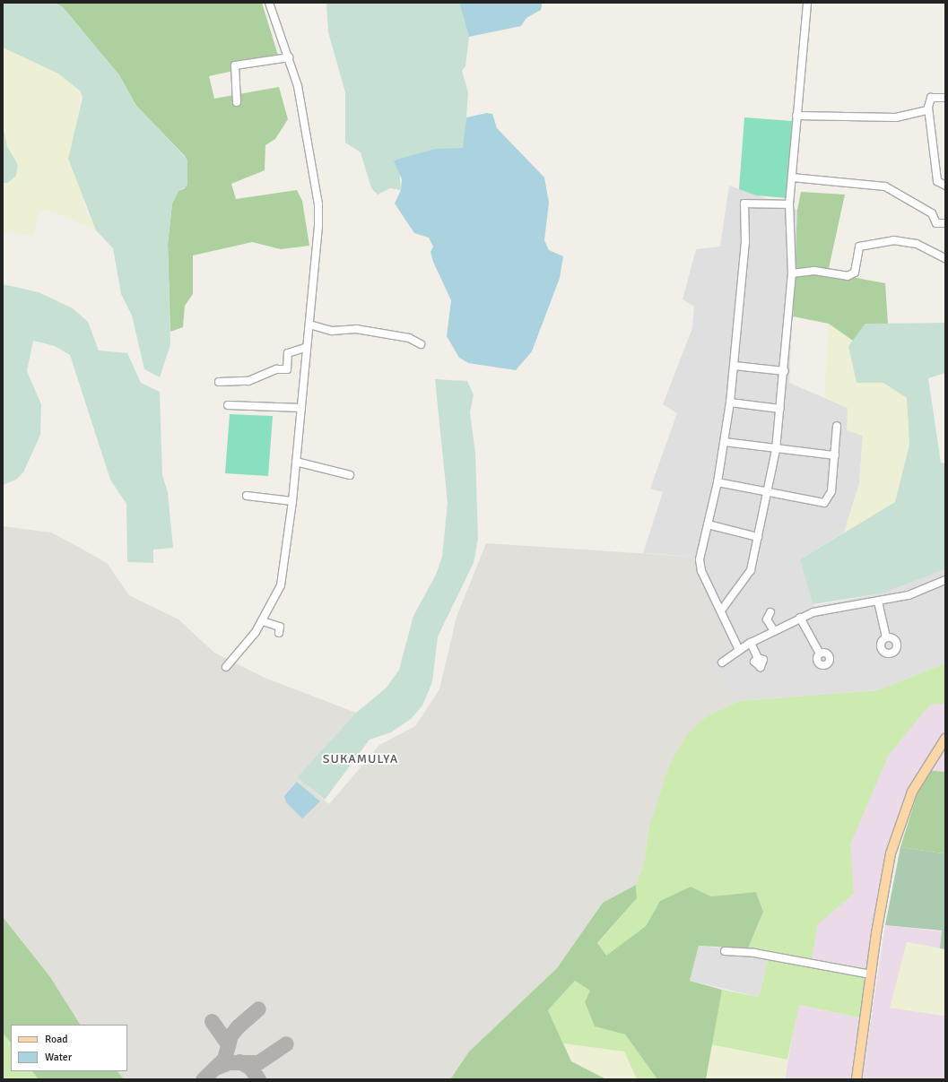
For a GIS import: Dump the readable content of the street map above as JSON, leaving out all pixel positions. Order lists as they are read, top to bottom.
{
  "districts": ["SUKAMULYA"],
  "legend": ["Road", "Water"]
}
